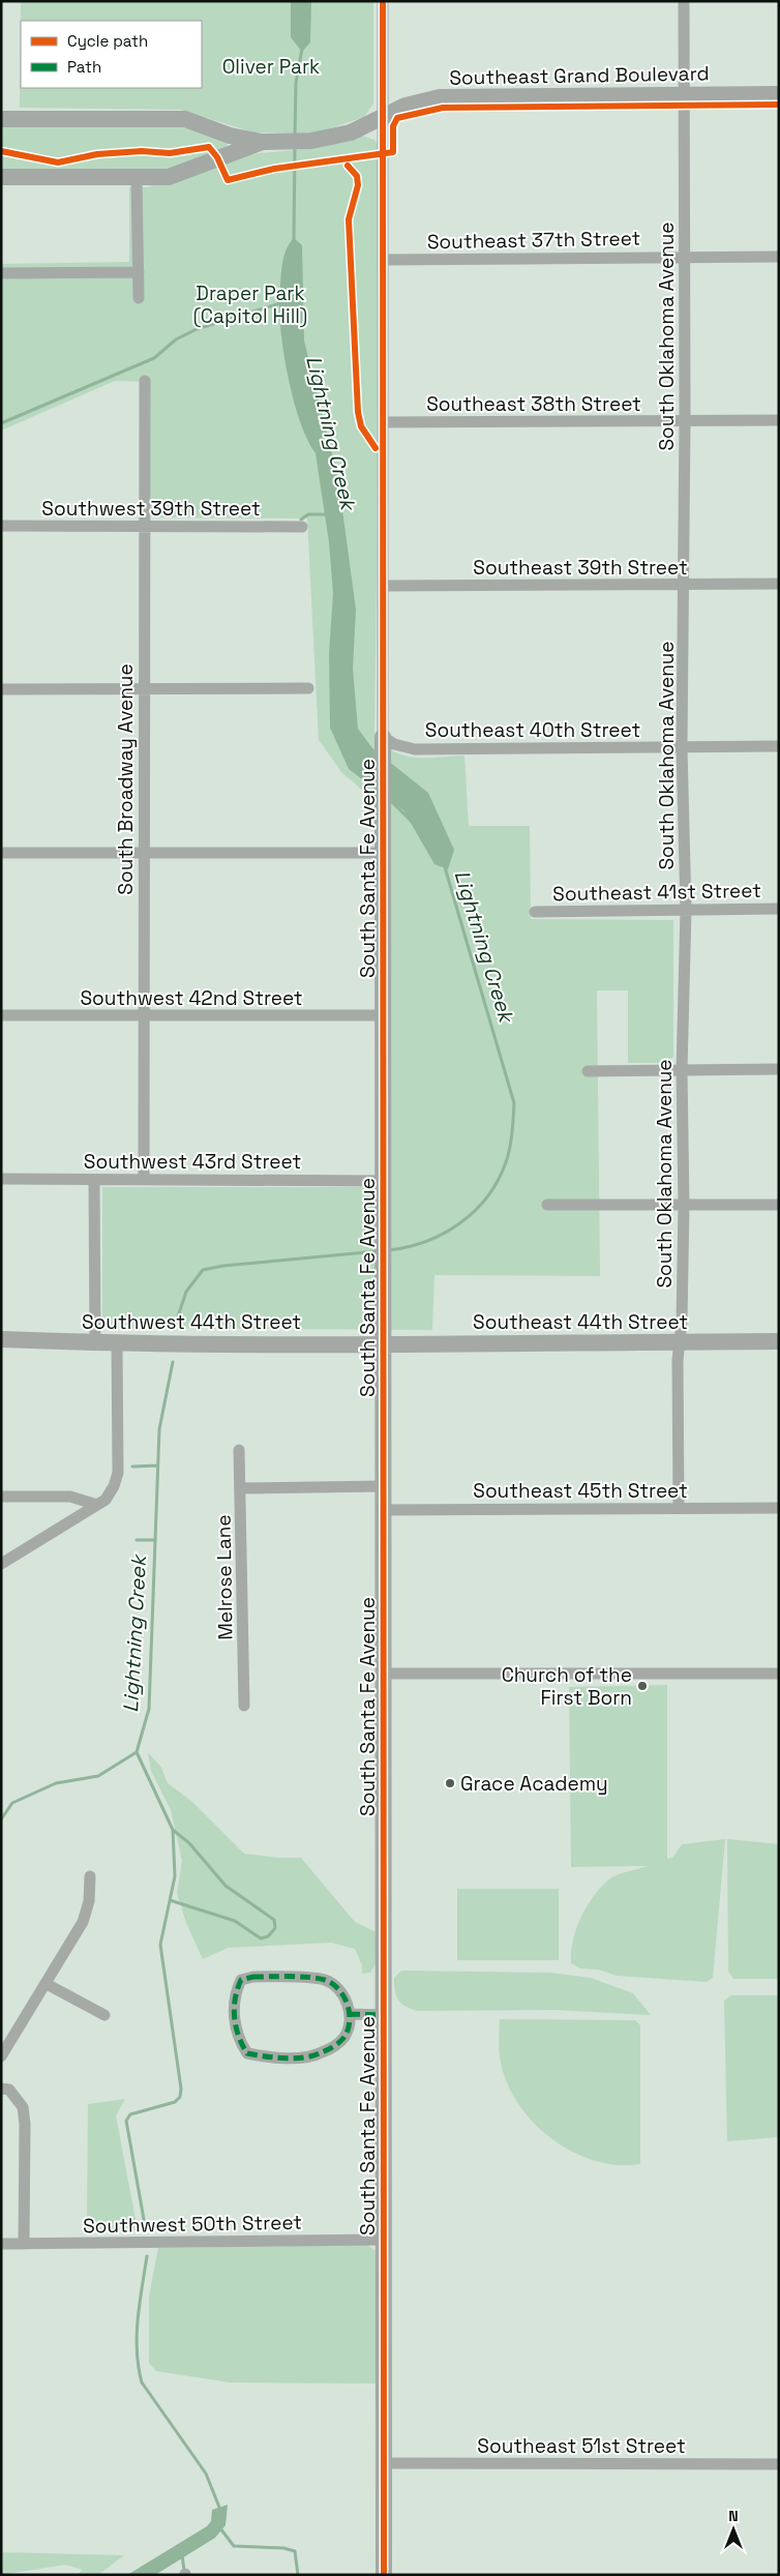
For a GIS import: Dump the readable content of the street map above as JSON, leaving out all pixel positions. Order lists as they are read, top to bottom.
{
  "streets": {
    "street": [
      "Southeast Grand Boulevard",
      "Southeast 37th Street",
      "South Oklahoma Avenue",
      "Southeast 38th Street",
      "Southwest 39th Street",
      "Southeast 39th Street",
      "Southeast 40th Street",
      "South Broadway Avenue",
      "South Santa Fe Avenue",
      "Southeast 41st Street",
      "Southwest 42nd Street",
      "Southwest 43rd Street",
      "Southwest 44th Street",
      "Southeast 44th Street",
      "Southeast 45th Street",
      "Melrose Lane",
      "Southwest 50th Street",
      "Southeast 51st Street"
    ]
  },
  "crossings": [
    ["Southeast Grand Boulevard", "South Oklahoma Avenue"],
    ["Southeast Grand Boulevard", "South Santa Fe Avenue"],
    ["Southeast 37th Street", "South Oklahoma Avenue"],
    ["Southeast 37th Street", "South Santa Fe Avenue"],
    ["South Oklahoma Avenue", "Southeast 38th Street"],
    ["South Oklahoma Avenue", "Southeast 39th Street"],
    ["South Oklahoma Avenue", "Southeast 40th Street"],
    ["South Oklahoma Avenue", "Southeast 41st Street"],
    ["South Oklahoma Avenue", "Southeast 44th Street"],
    ["South Oklahoma Avenue", "Southeast 45th Street"],
    ["Southeast 38th Street", "South Santa Fe Avenue"],
    ["Southwest 39th Street", "South Broadway Avenue"],
    ["Southeast 39th Street", "South Santa Fe Avenue"],
    ["Southeast 40th Street", "South Santa Fe Avenue"],
    ["South Broadway Avenue", "Southwest 42nd Street"],
    ["South Broadway Avenue", "Southwest 43rd Street"],
    ["South Santa Fe Avenue", "Southwest 42nd Street"],
    ["South Santa Fe Avenue", "Southwest 43rd Street"],
    ["South Santa Fe Avenue", "Southwest 44th Street"],
    ["South Santa Fe Avenue", "Southeast 44th Street"],
    ["South Santa Fe Avenue", "Southeast 45th Street"],
    ["South Santa Fe Avenue", "Southwest 50th Street"],
    ["South Santa Fe Avenue", "Southeast 51st Street"],
    ["Southwest 44th Street", "Southeast 44th Street"]
  ],
  "water": ["Lightning Creek"],
  "parks": ["Oliver Park", "Draper Park (Capitol Hill)"],
  "places": ["Church of the First Born", "Grace Academy"],
  "legend": ["Cycle path", "Path"],
  "north": "top"
}
